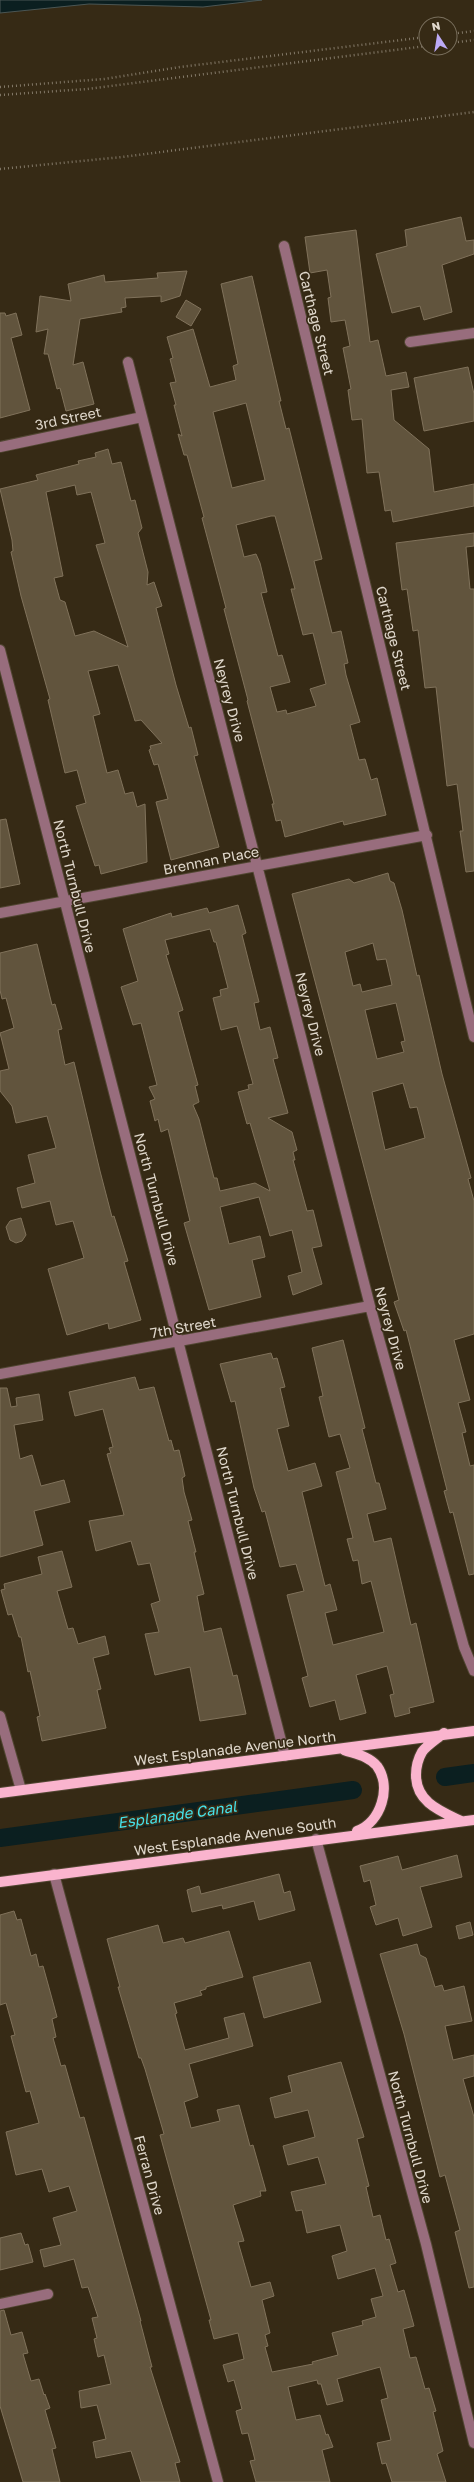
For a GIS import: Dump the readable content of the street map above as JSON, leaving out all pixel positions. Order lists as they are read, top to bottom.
{
  "streets": {
    "main road": ["West Esplanade Avenue North", "West Esplanade Avenue South"],
    "street": [
      "Carthage Street",
      "3rd Street",
      "Neyrey Drive",
      "Brennan Place",
      "North Turnbull Drive",
      "7th Street",
      "Ferran Drive"
    ]
  },
  "crossings": [
    ["Carthage Street", "Brennan Place"],
    ["3rd Street", "Neyrey Drive"],
    ["Neyrey Drive", "Brennan Place"],
    ["Neyrey Drive", "7th Street"],
    ["Brennan Place", "North Turnbull Drive"],
    ["North Turnbull Drive", "7th Street"],
    ["North Turnbull Drive", "West Esplanade Avenue North"],
    ["North Turnbull Drive", "West Esplanade Avenue South"],
    ["West Esplanade Avenue South", "Ferran Drive"]
  ],
  "water": ["Esplanade Canal"],
  "north": "top"
}
